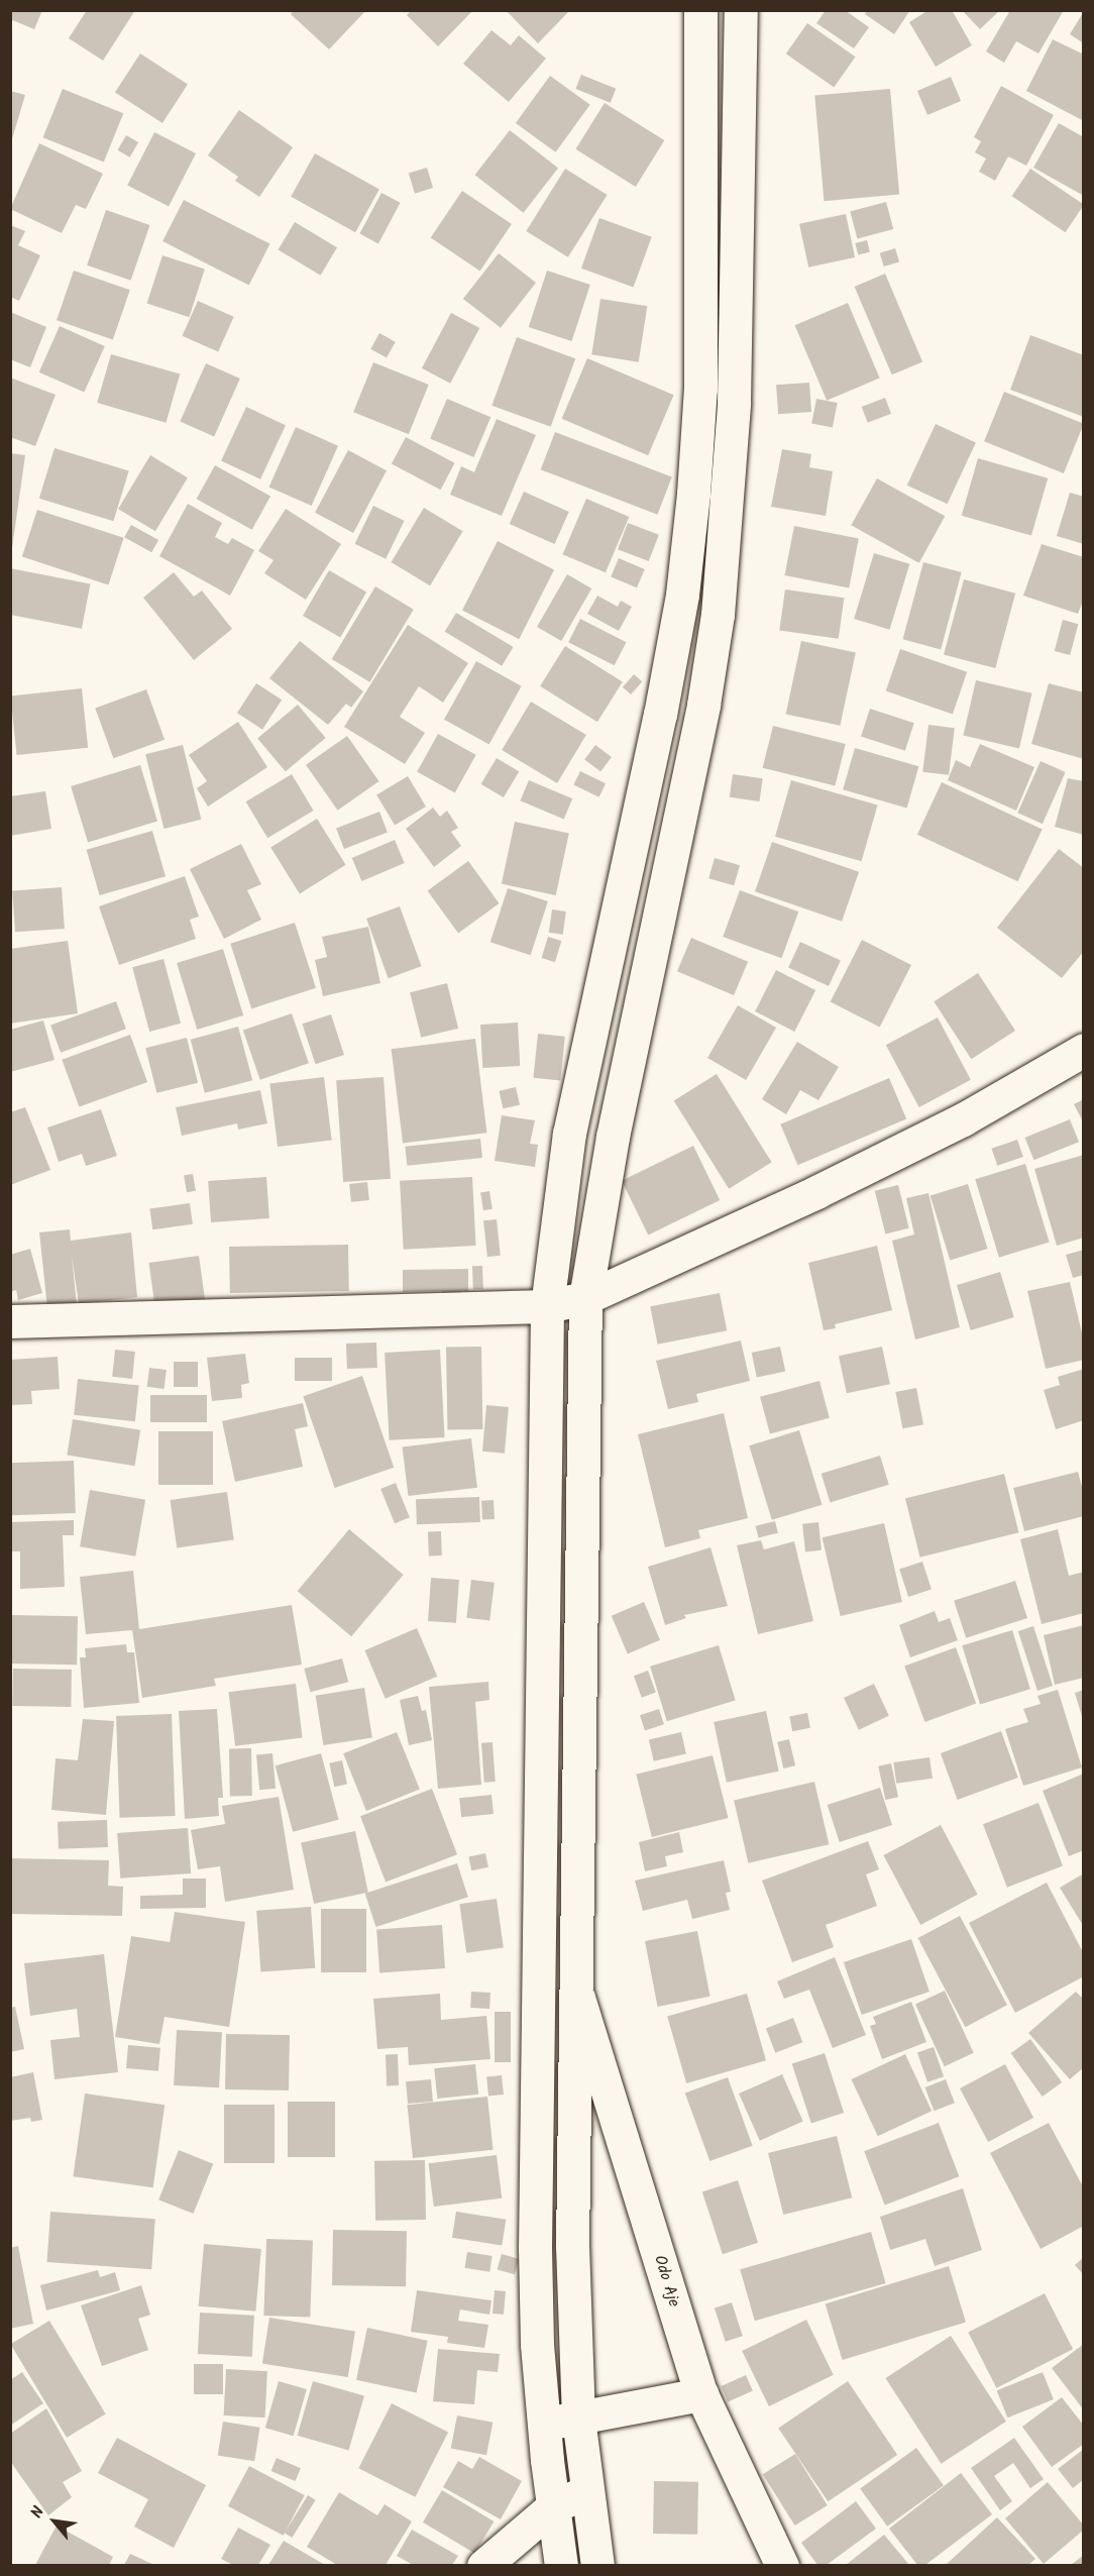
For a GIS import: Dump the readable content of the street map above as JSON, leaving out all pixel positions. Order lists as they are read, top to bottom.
{
  "streets": {
    "main road": ["Odo Aje"]
  },
  "north": "top left"
}
